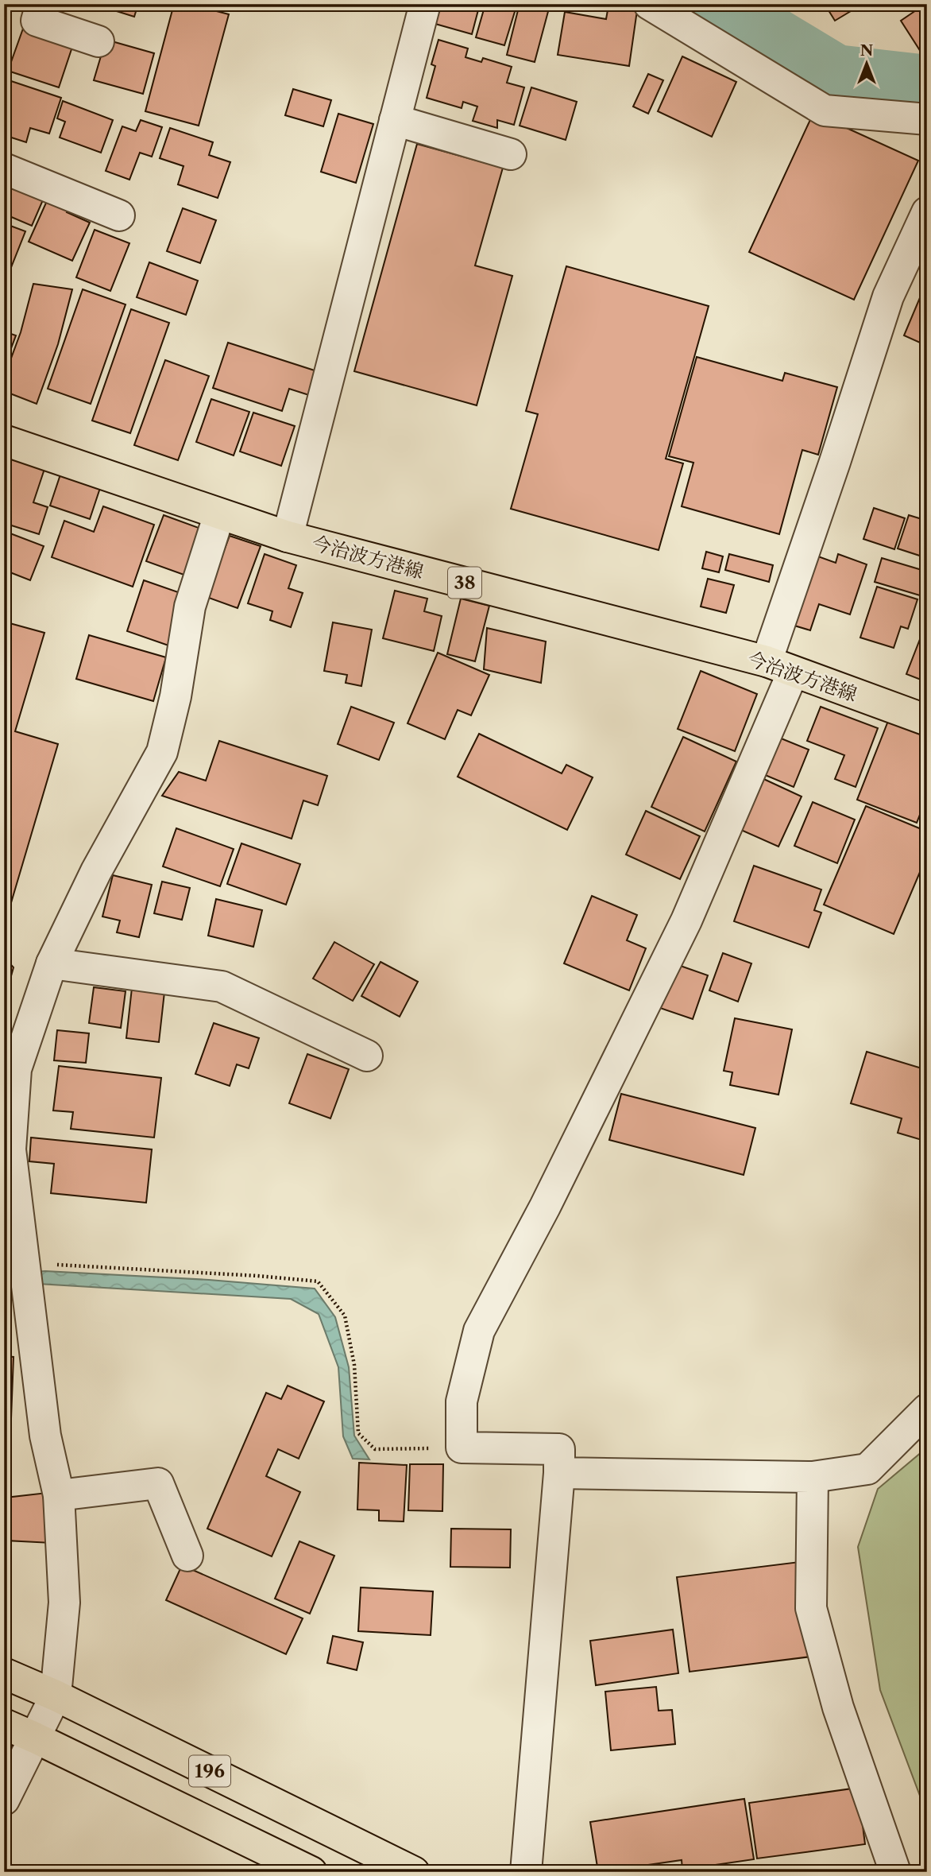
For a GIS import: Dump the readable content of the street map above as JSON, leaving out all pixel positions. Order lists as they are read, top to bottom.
{
  "streets": {
    "main road": ["今治波方港線", "38", "196"]
  },
  "north": "top"
}
